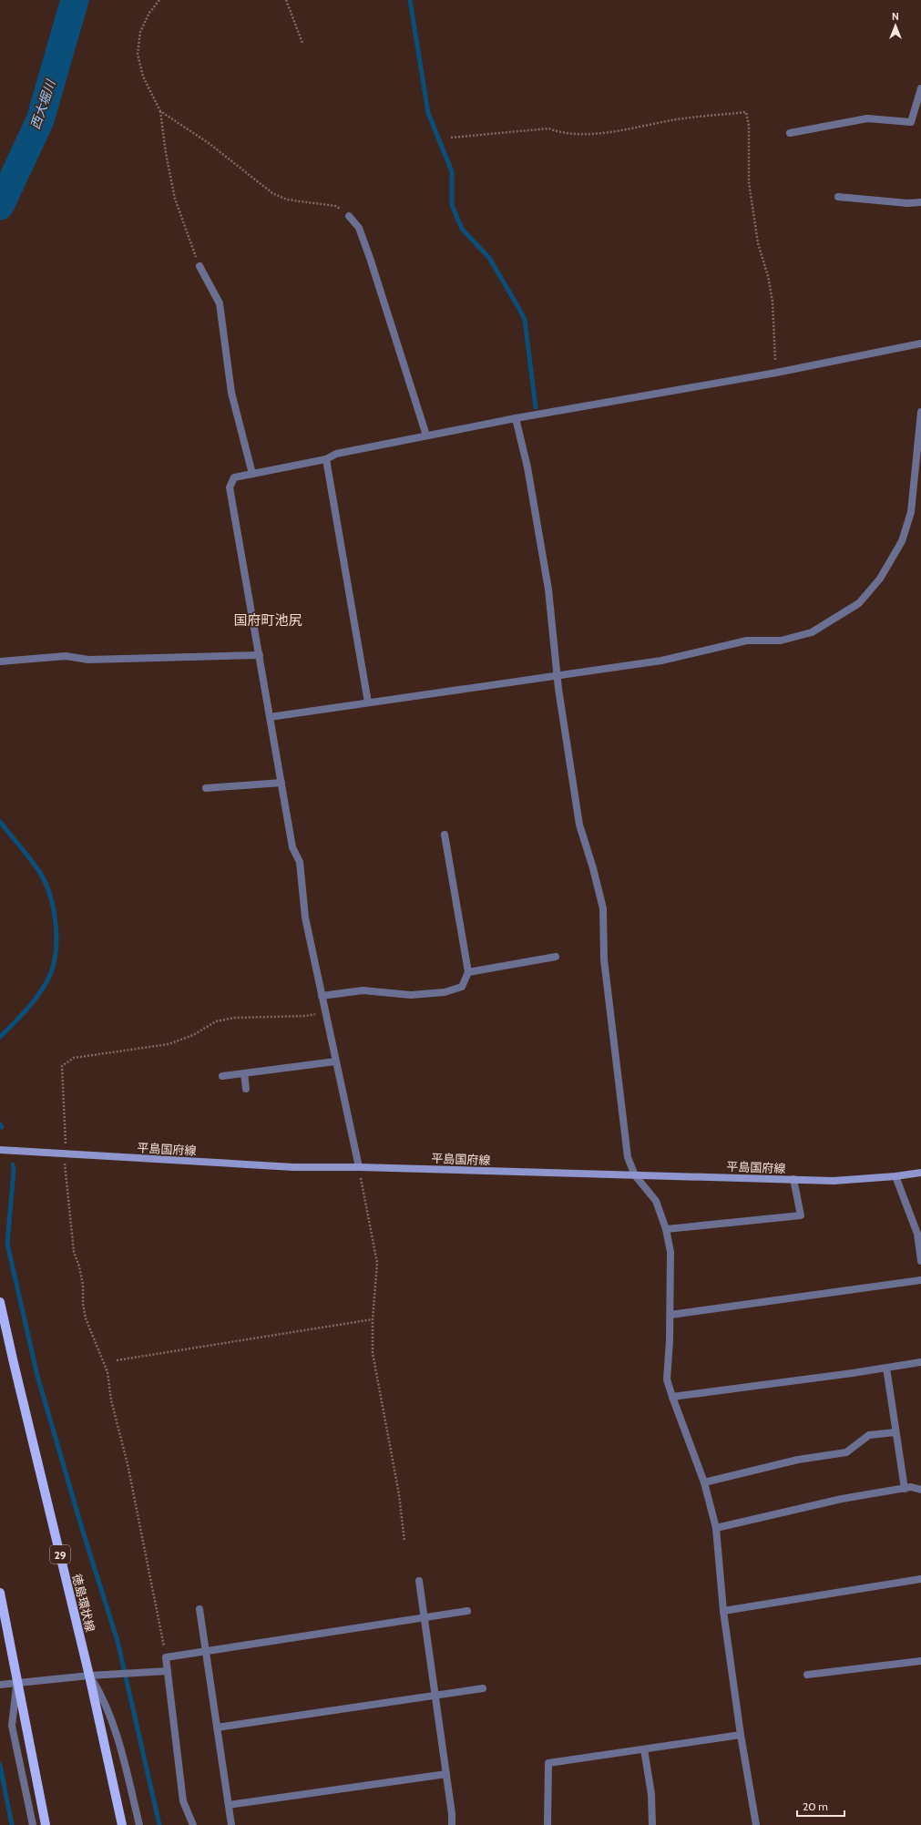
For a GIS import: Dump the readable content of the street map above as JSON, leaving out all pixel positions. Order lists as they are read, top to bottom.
{
  "streets": {
    "main road": ["平島国府線", "29", "徳島環状線"]
  },
  "districts": ["国府町池尻"],
  "water": ["西大堀川"],
  "scale_bar": "20 m",
  "north": "top"
}
